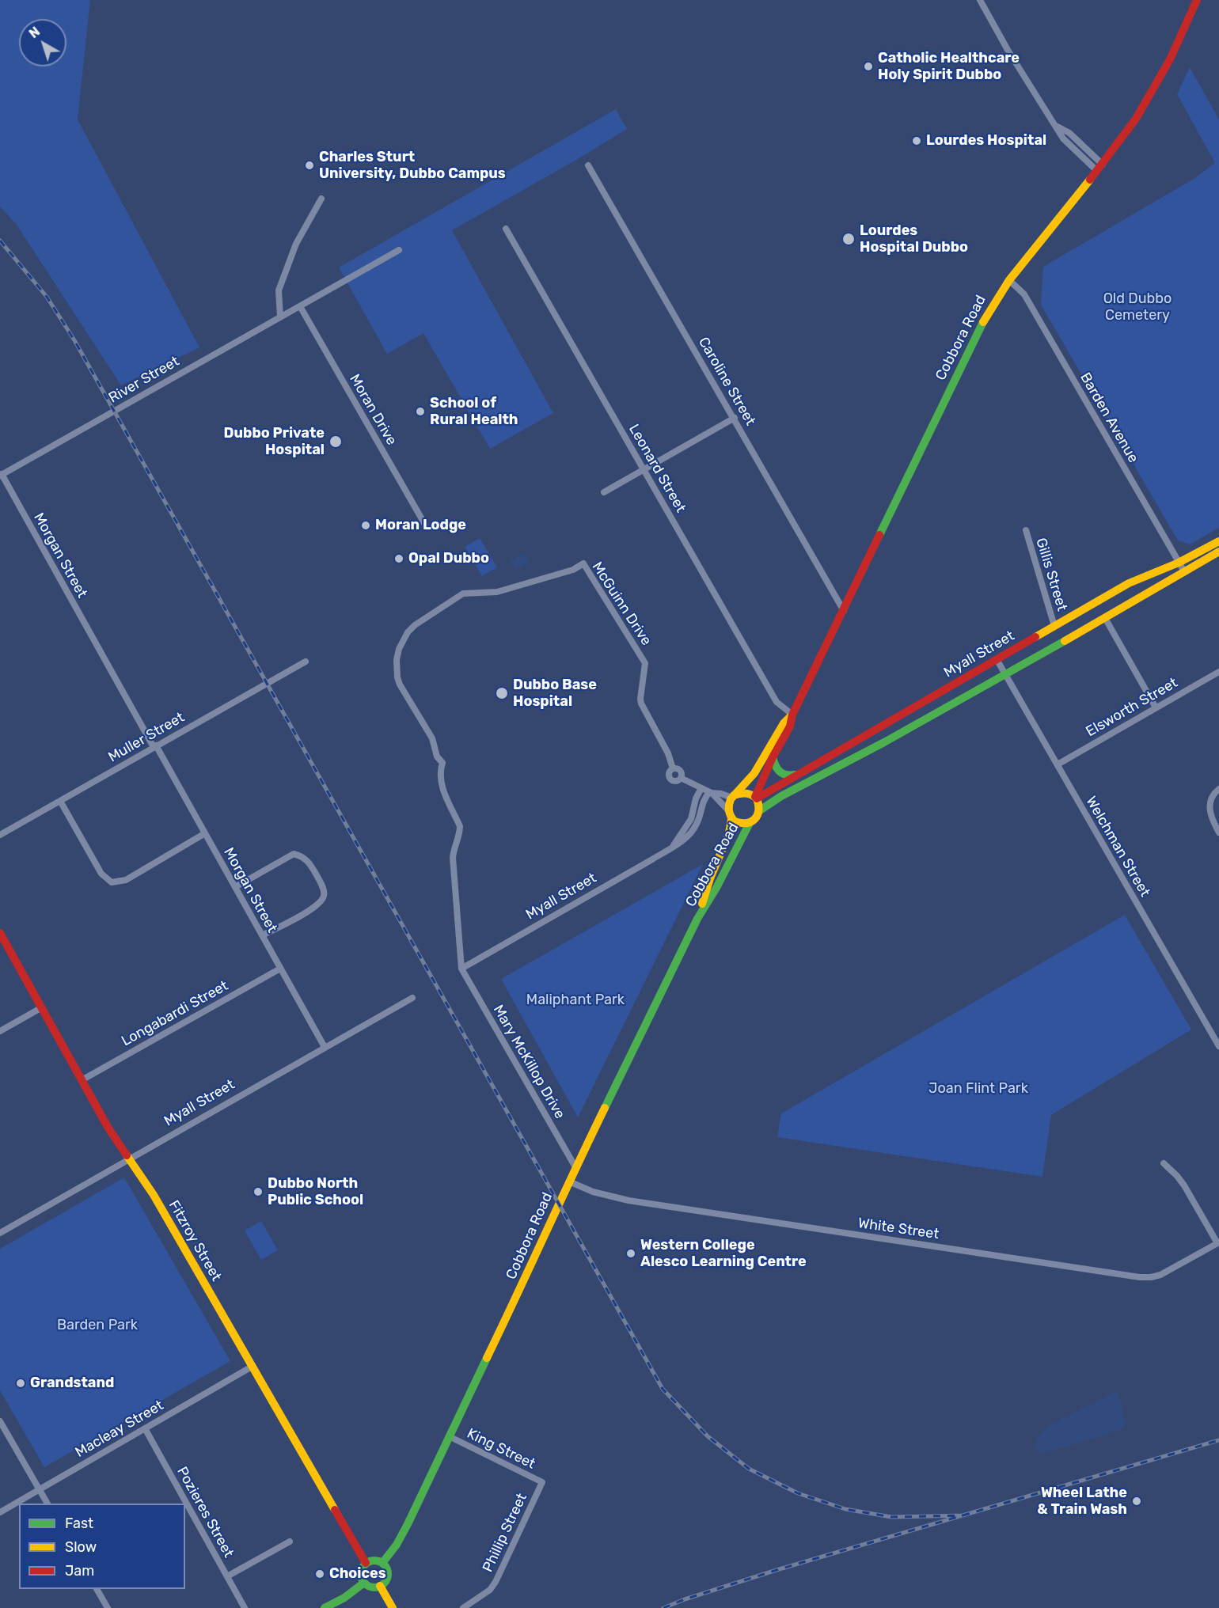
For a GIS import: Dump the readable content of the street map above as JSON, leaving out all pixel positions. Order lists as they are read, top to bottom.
{
  "streets": {
    "main road": ["Cobbora Road", "Myall Street", "Fitzroy Street"],
    "street": [
      "River Street",
      "Caroline Street",
      "Moran Drive",
      "Barden Avenue",
      "Leonard Street",
      "Morgan Street",
      "Gillis Street",
      "McGuinn Drive",
      "Elsworth Street",
      "Muller Street",
      "Welchman Street",
      "Longabardi Street",
      "Mary McKillop Drive",
      "White Street",
      "Macleay Street",
      "King Street",
      "Pozieres Street",
      "Phillip Street"
    ]
  },
  "crossings": [
    ["Cobbora Road", "Caroline Street"],
    ["Cobbora Road", "Barden Avenue"],
    ["Cobbora Road", "Leonard Street"],
    ["Cobbora Road", "Myall Street"],
    ["Cobbora Road", "Mary McKillop Drive"],
    ["Cobbora Road", "White Street"],
    ["Cobbora Road", "Fitzroy Street"],
    ["Cobbora Road", "King Street"],
    ["River Street", "Moran Drive"],
    ["River Street", "Morgan Street"],
    ["Barden Avenue", "Myall Street"],
    ["Morgan Street", "Myall Street"],
    ["Morgan Street", "Muller Street"],
    ["Morgan Street", "Longabardi Street"],
    ["Gillis Street", "Myall Street"],
    ["McGuinn Drive", "Myall Street"],
    ["McGuinn Drive", "Mary McKillop Drive"],
    ["Myall Street", "Welchman Street"],
    ["Myall Street", "Mary McKillop Drive"],
    ["Myall Street", "Fitzroy Street"],
    ["Elsworth Street", "Welchman Street"],
    ["Longabardi Street", "Fitzroy Street"],
    ["Fitzroy Street", "Macleay Street"],
    ["Macleay Street", "Pozieres Street"],
    ["King Street", "Phillip Street"]
  ],
  "parks": [
    "Old Dubbo Cemetery",
    "Maliphant Park",
    "Joan Flint Park",
    "Barden Park"
  ],
  "places": [
    "Catholic Healthcare Holy Spirit Dubbo",
    "Lourdes Hospital",
    "Charles Sturt University, Dubbo Campus",
    "Lourdes Hospital Dubbo",
    "School of Rural Health",
    "Dubbo Private Hospital",
    "Moran Lodge",
    "Opal Dubbo",
    "Dubbo Base Hospital",
    "Dubbo North Public School",
    "Western College Alesco Learning Centre",
    "Grandstand",
    "Wheel Lathe & Train Wash",
    "Choices"
  ],
  "legend": ["Fast", "Slow", "Jam"],
  "north": "top left"
}
